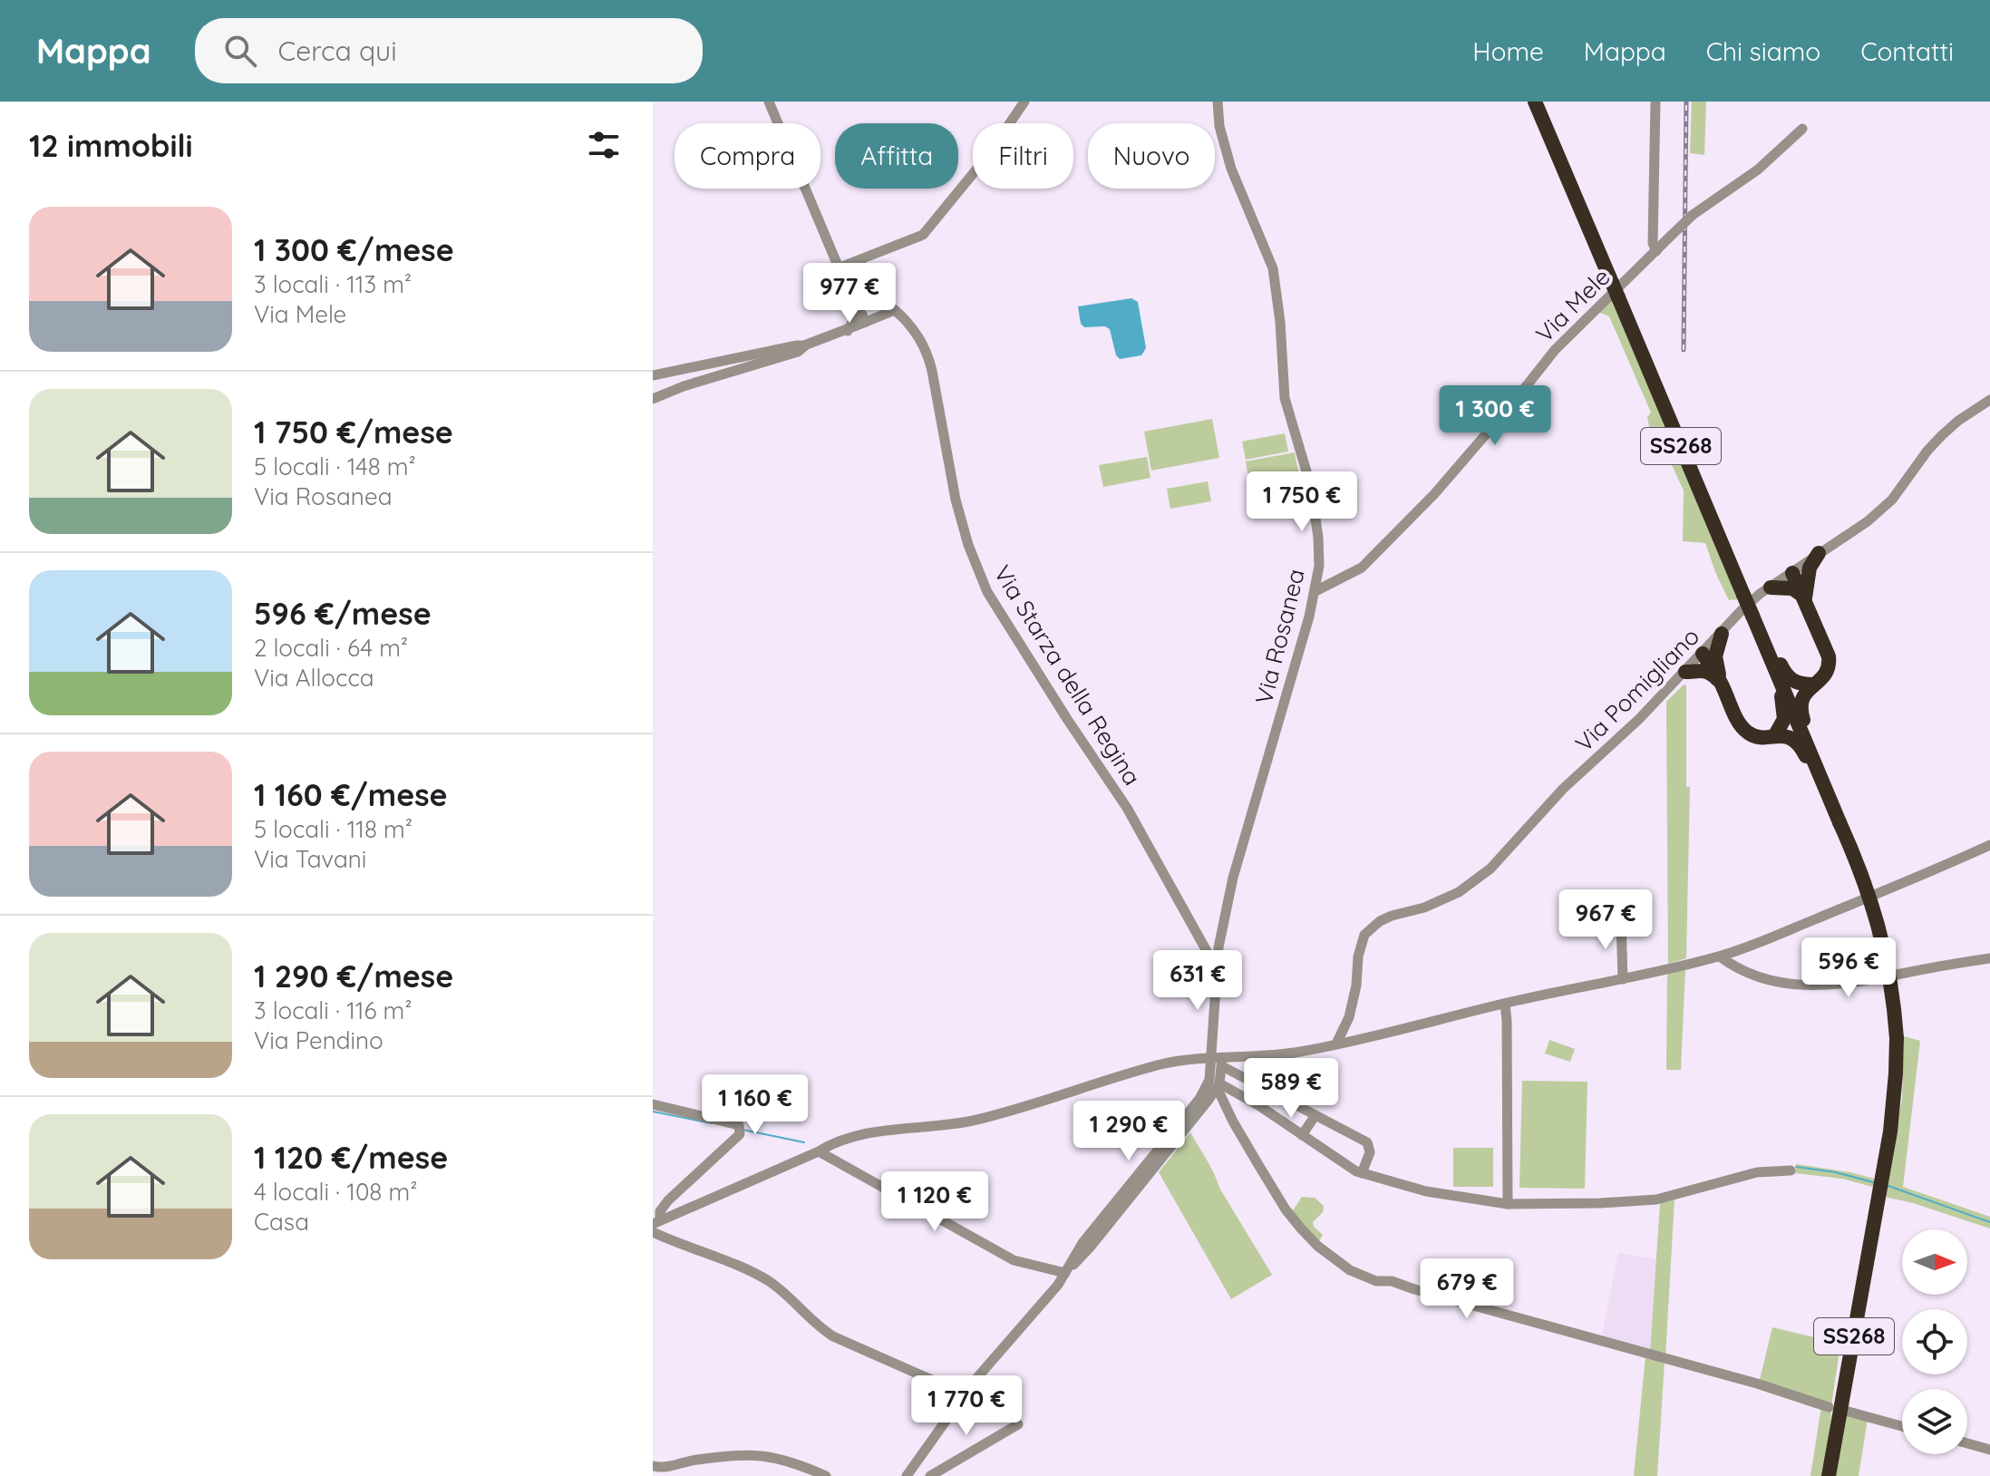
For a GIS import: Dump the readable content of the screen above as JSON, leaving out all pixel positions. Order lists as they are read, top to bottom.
{
  "streets": {
    "highway": ["SS268"],
    "street": [
      "Via Mele",
      "Via Rosanea",
      "Via Starza della Regina",
      "Via Pomigliano"
    ]
  },
  "crossings": [
    ["Via Mele", "Via Rosanea"],
    ["Via Rosanea", "Via Starza della Regina"]
  ],
  "north": "right",
  "page": {
    "header": "Mappa",
    "search": "Cerca qui",
    "nav": [
      "Home",
      "Mappa",
      "Chi siamo",
      "Contatti"
    ],
    "heading": "12 immobili",
    "chip": [
      "Compra",
      "Affitta",
      "Filtri",
      "Nuovo"
    ],
    "list": [
      {
        "name": "1 300 €/mese",
        "note": "3 locali · 113 m² · Via Mele"
      },
      {
        "name": "1 750 €/mese",
        "note": "5 locali · 148 m² · Via Rosanea"
      },
      {
        "name": "596 €/mese",
        "note": "2 locali · 64 m² · Via Allocca"
      },
      {
        "name": "1 160 €/mese",
        "note": "5 locali · 118 m² · Via Tavani"
      },
      {
        "name": "1 290 €/mese",
        "note": "3 locali · 116 m² · Via Pendino"
      },
      {
        "name": "1 120 €/mese",
        "note": "4 locali · 108 m² · Casa"
      }
    ],
    "price": [
      "977 €",
      "1 300 €",
      "1 750 €",
      "967 €",
      "596 €",
      "631 €",
      "589 €",
      "1 160 €",
      "1 290 €",
      "1 120 €",
      "679 €",
      "1 770 €"
    ]
  }
}
